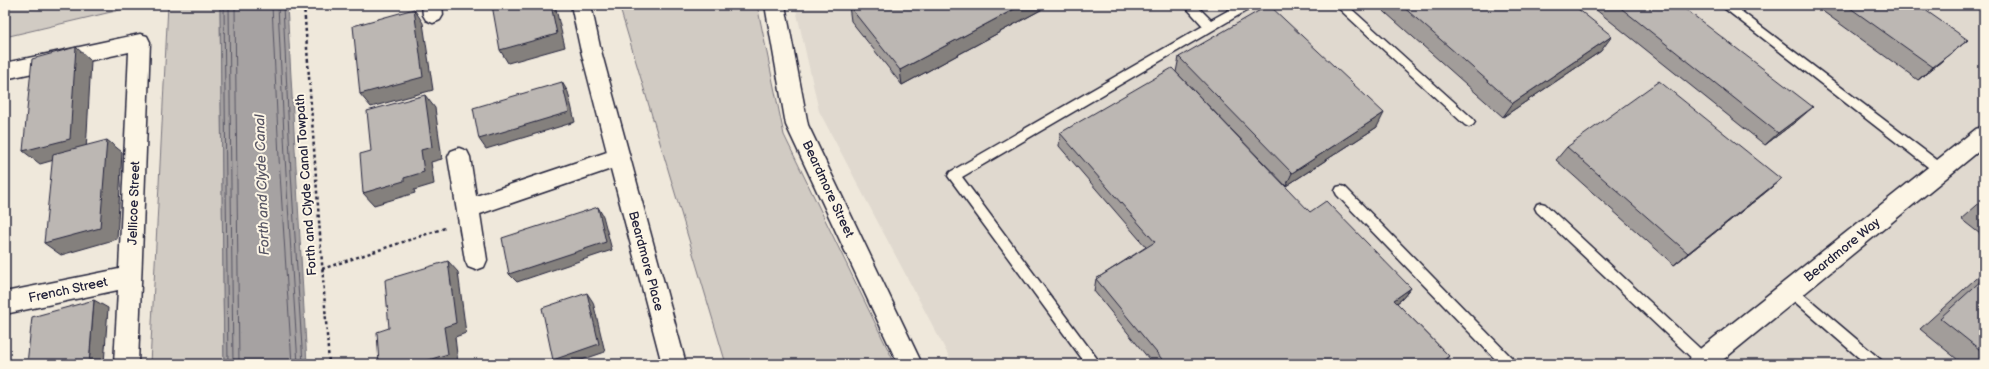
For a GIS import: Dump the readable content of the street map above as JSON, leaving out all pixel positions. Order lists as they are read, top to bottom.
{
  "streets": {
    "street": [
      "Beardmore Street",
      "Jellicoe Street",
      "Beardmore Way",
      "Beardmore Place",
      "French Street"
    ],
    "path": ["Forth and Clyde Canal Towpath"]
  },
  "crossings": [
    ["Jellicoe Street", "French Street"]
  ],
  "water": ["Forth and Clyde Canal"]
}
